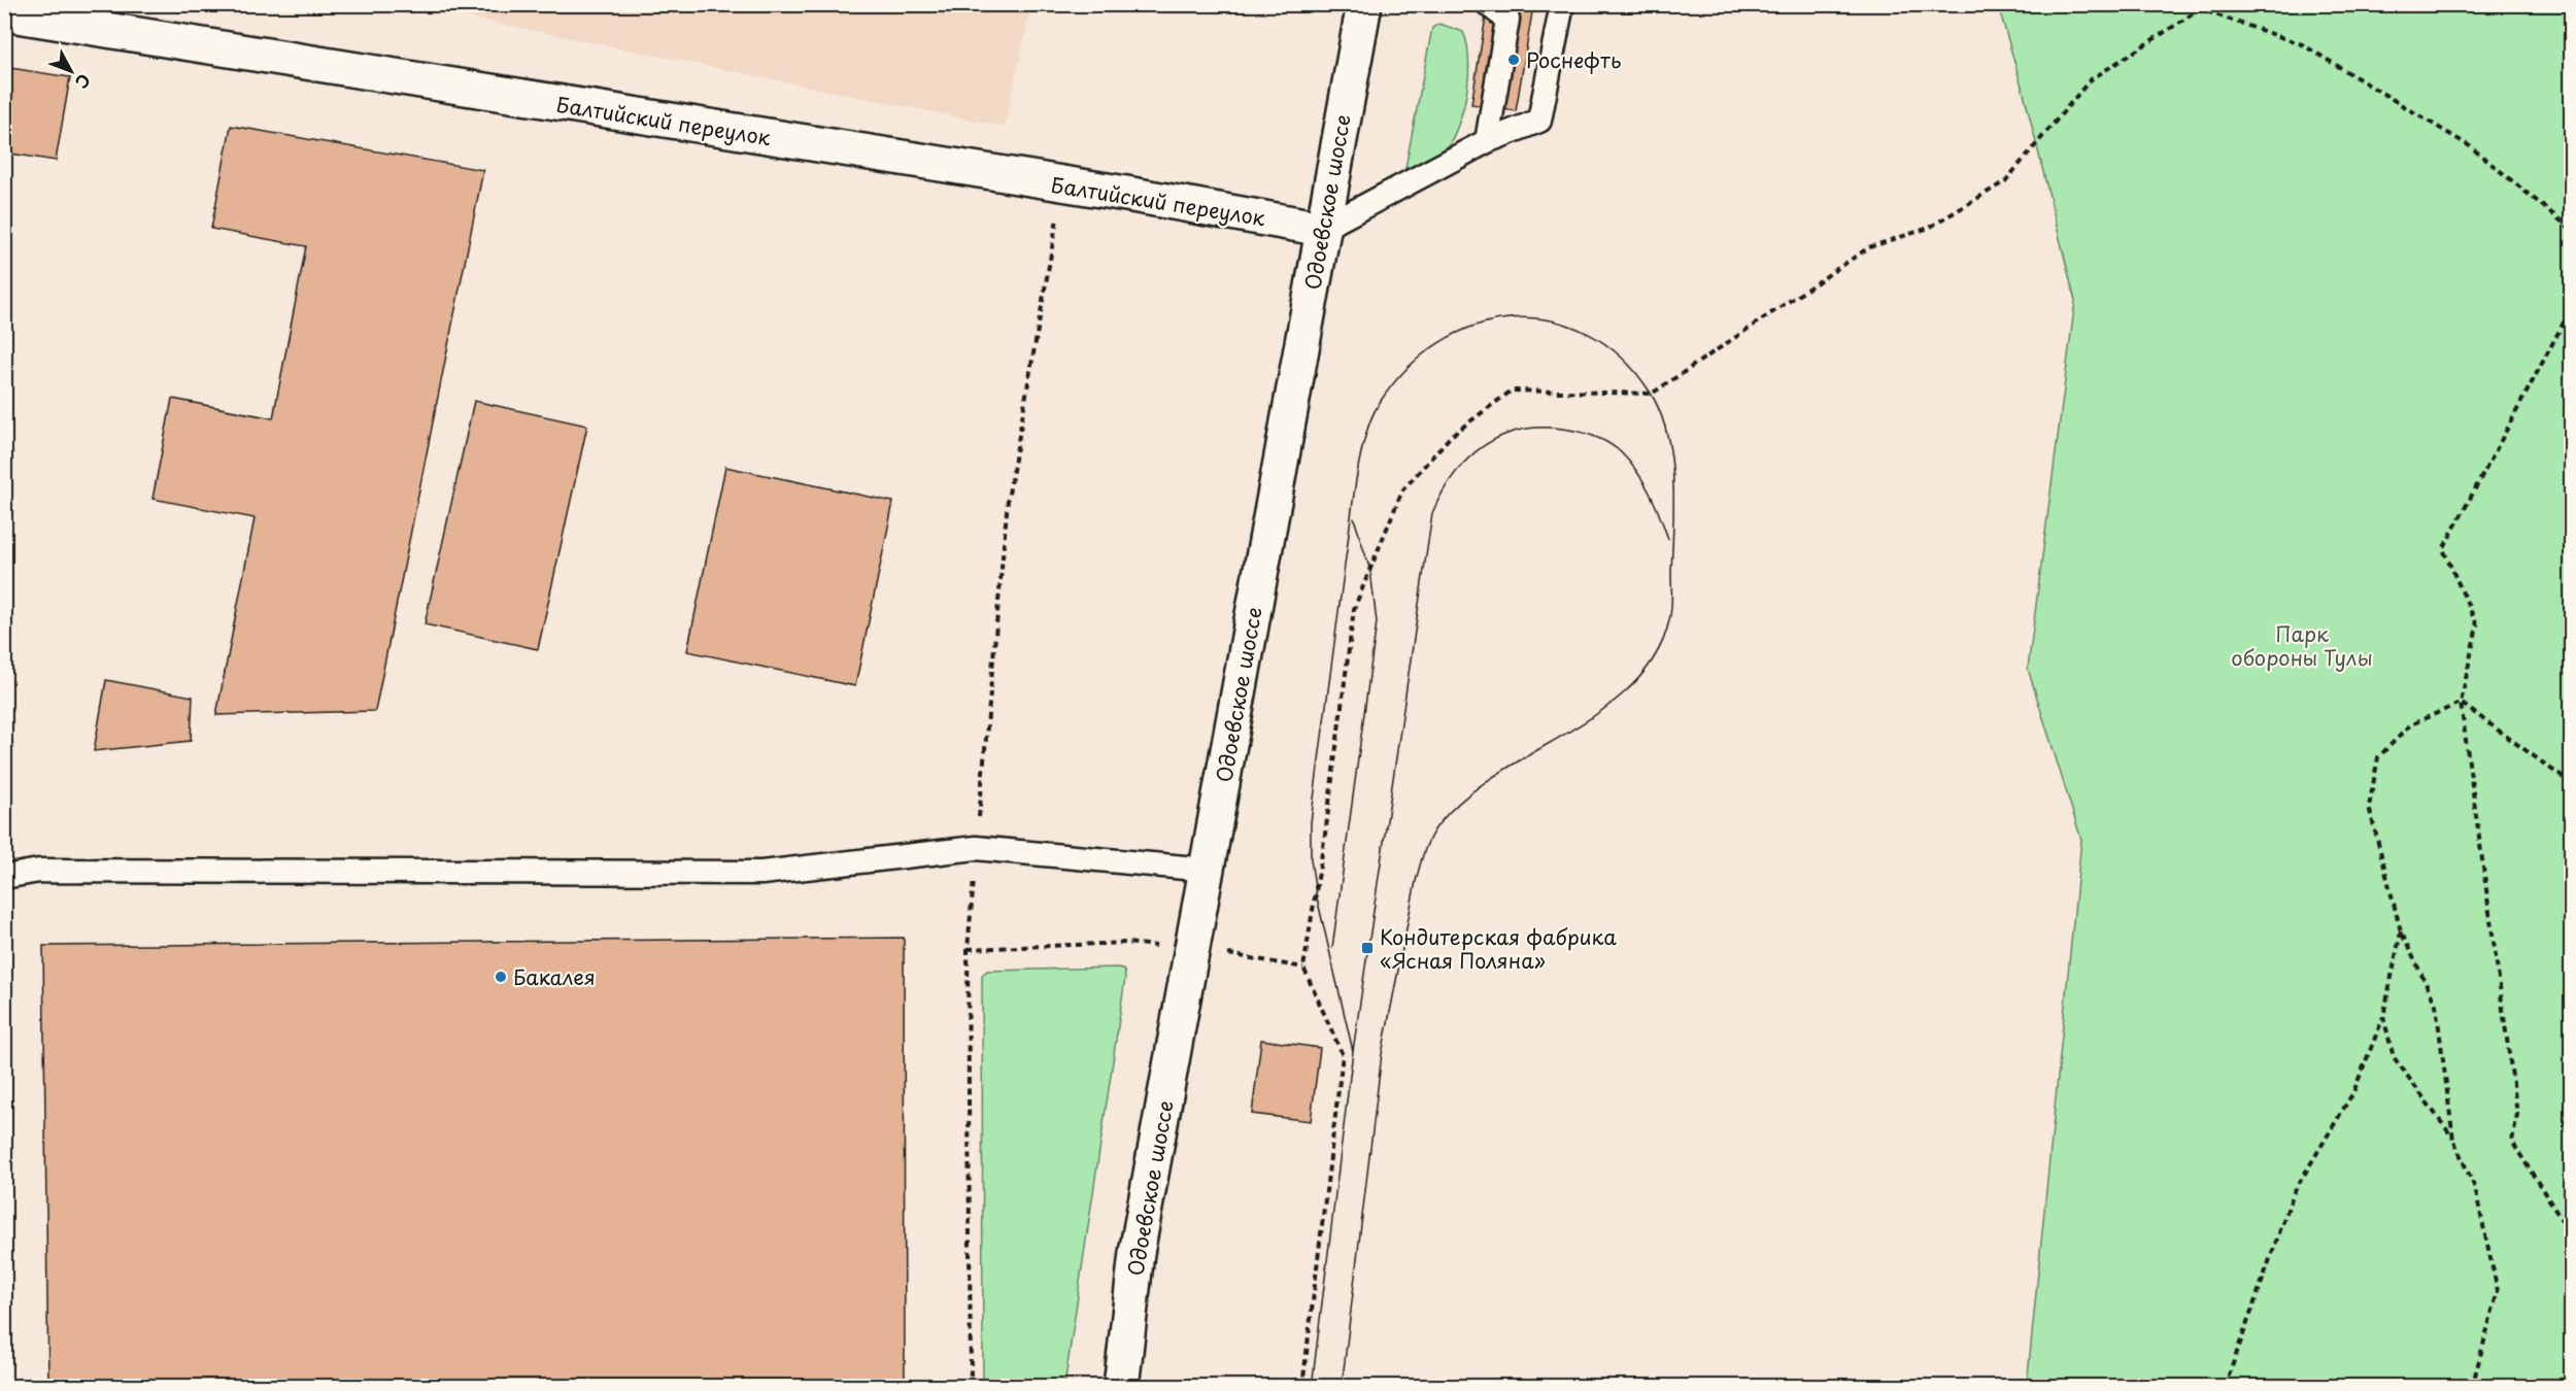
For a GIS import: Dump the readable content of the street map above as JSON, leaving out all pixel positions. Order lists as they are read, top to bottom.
{
  "streets": {
    "main road": ["Балтийский переулок", "Одоевское шоссе"]
  },
  "crossings": [
    ["Балтийский переулок", "Одоевское шоссе"]
  ],
  "parks": ["Парк обороны Тулы"],
  "places": {
    "other": ["Роснефть", "Бакалея"],
    "transit": ["Кондитерская фабрика «Ясная Поляна»"]
  },
  "north": "bottom right"
}
